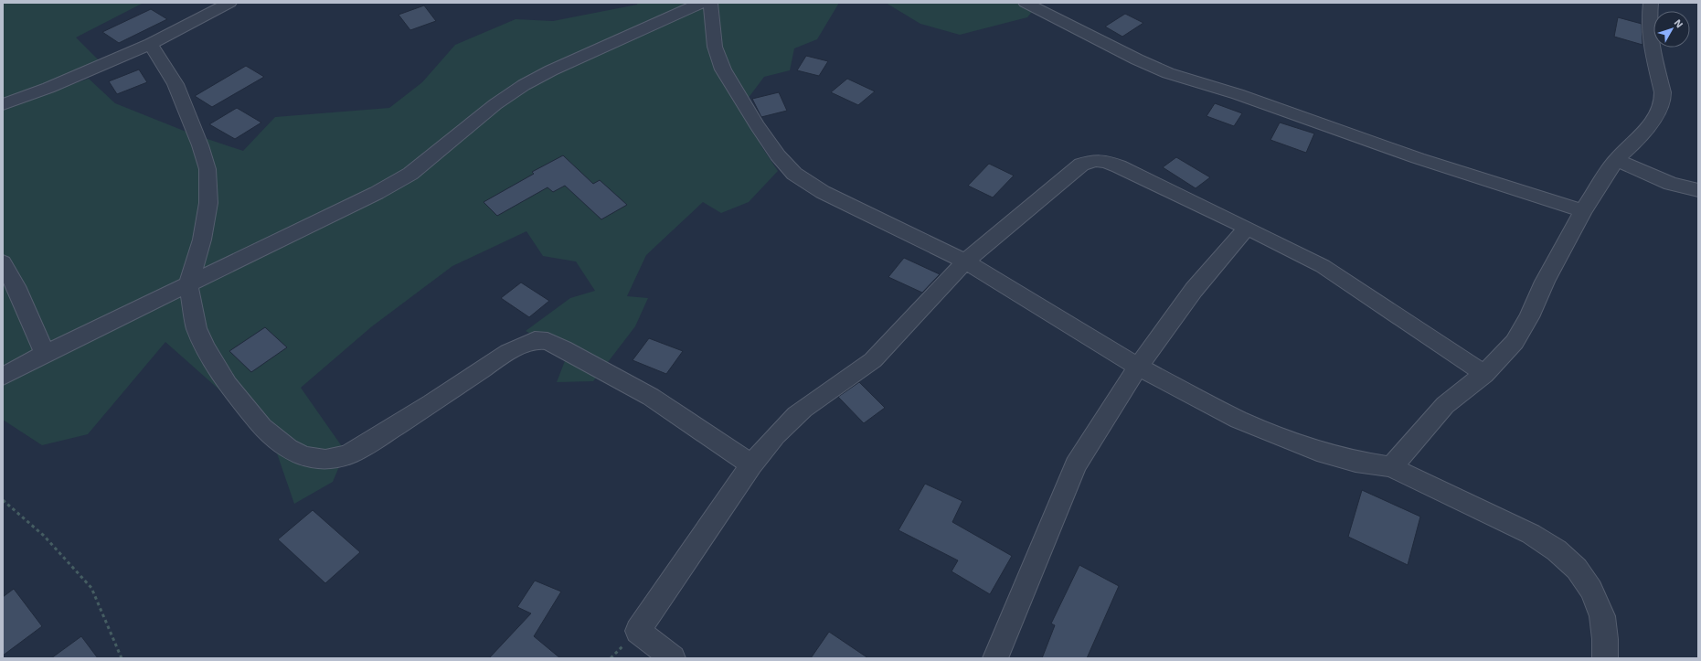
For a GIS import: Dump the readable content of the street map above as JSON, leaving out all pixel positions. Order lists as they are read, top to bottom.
{
  "north": "top right"
}
